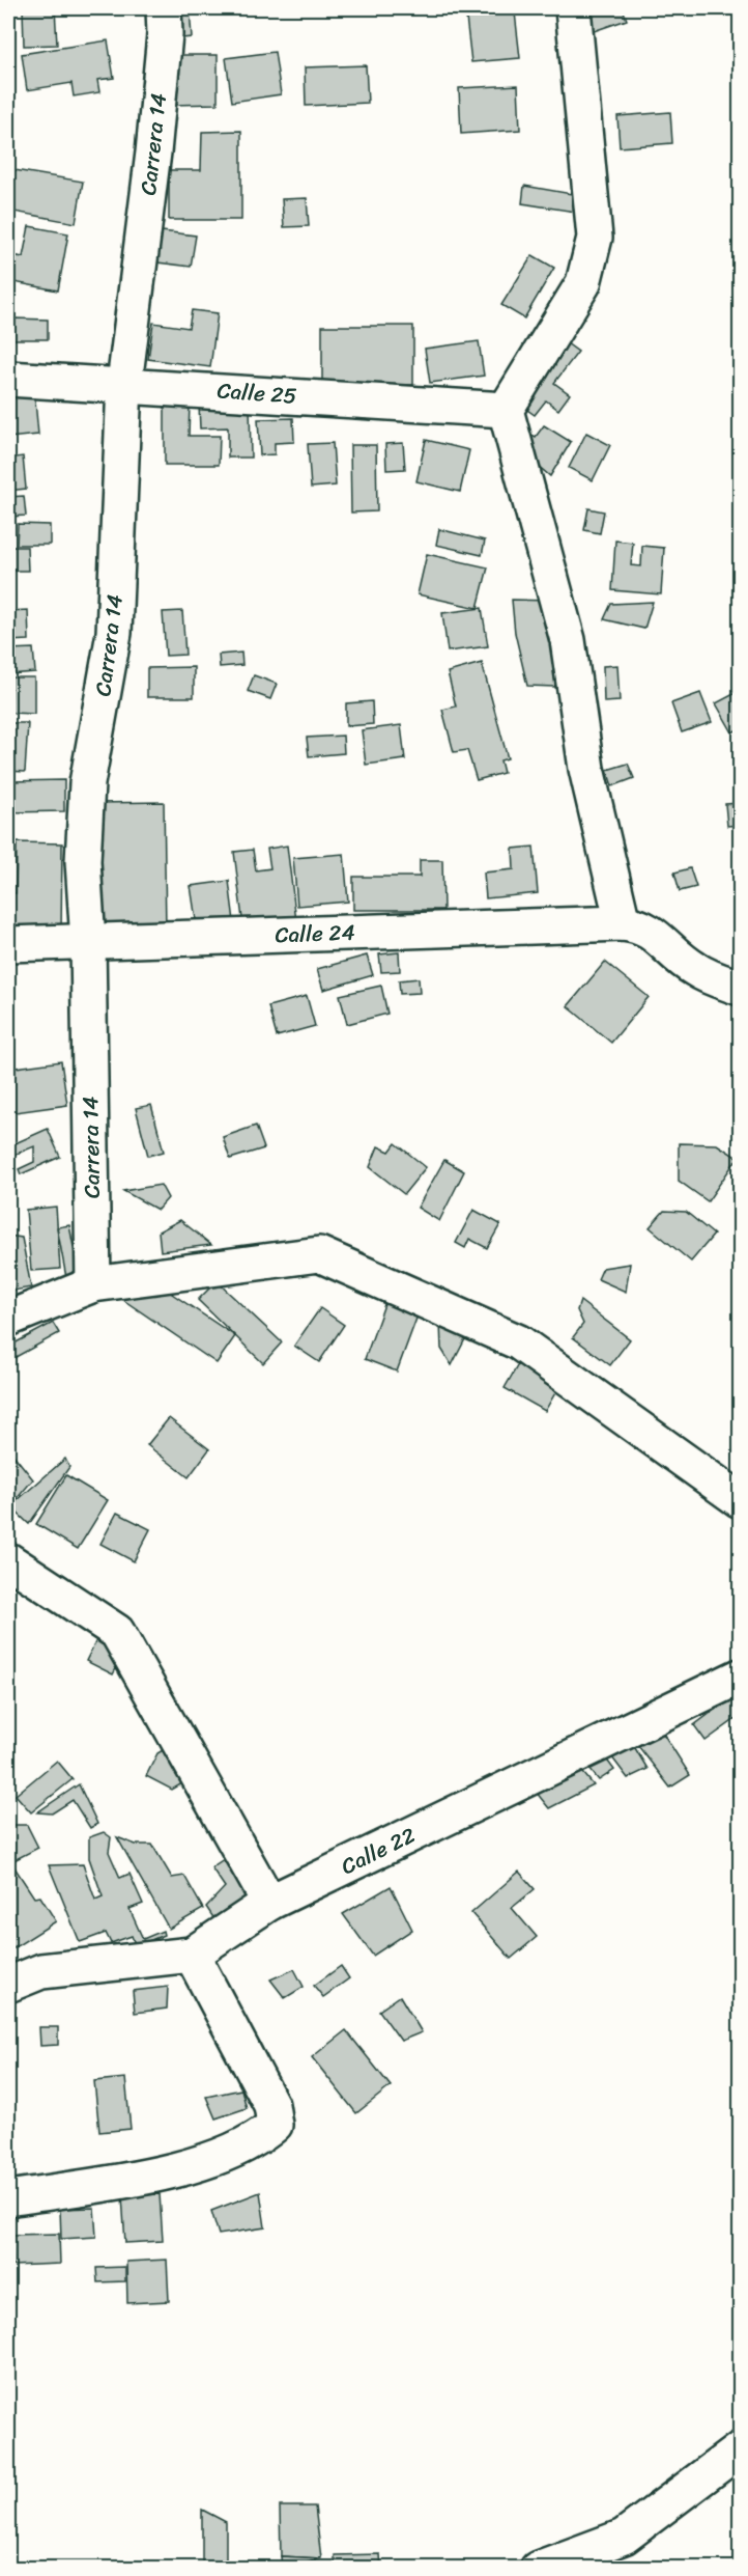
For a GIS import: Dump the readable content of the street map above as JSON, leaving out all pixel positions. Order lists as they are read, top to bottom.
{
  "streets": {
    "street": [
      "Carrera 14",
      "Calle 25",
      "Calle 24",
      "Calle 22"
    ]
  },
  "crossings": [
    ["Carrera 14", "Calle 25"],
    ["Carrera 14", "Calle 24"]
  ]
}
